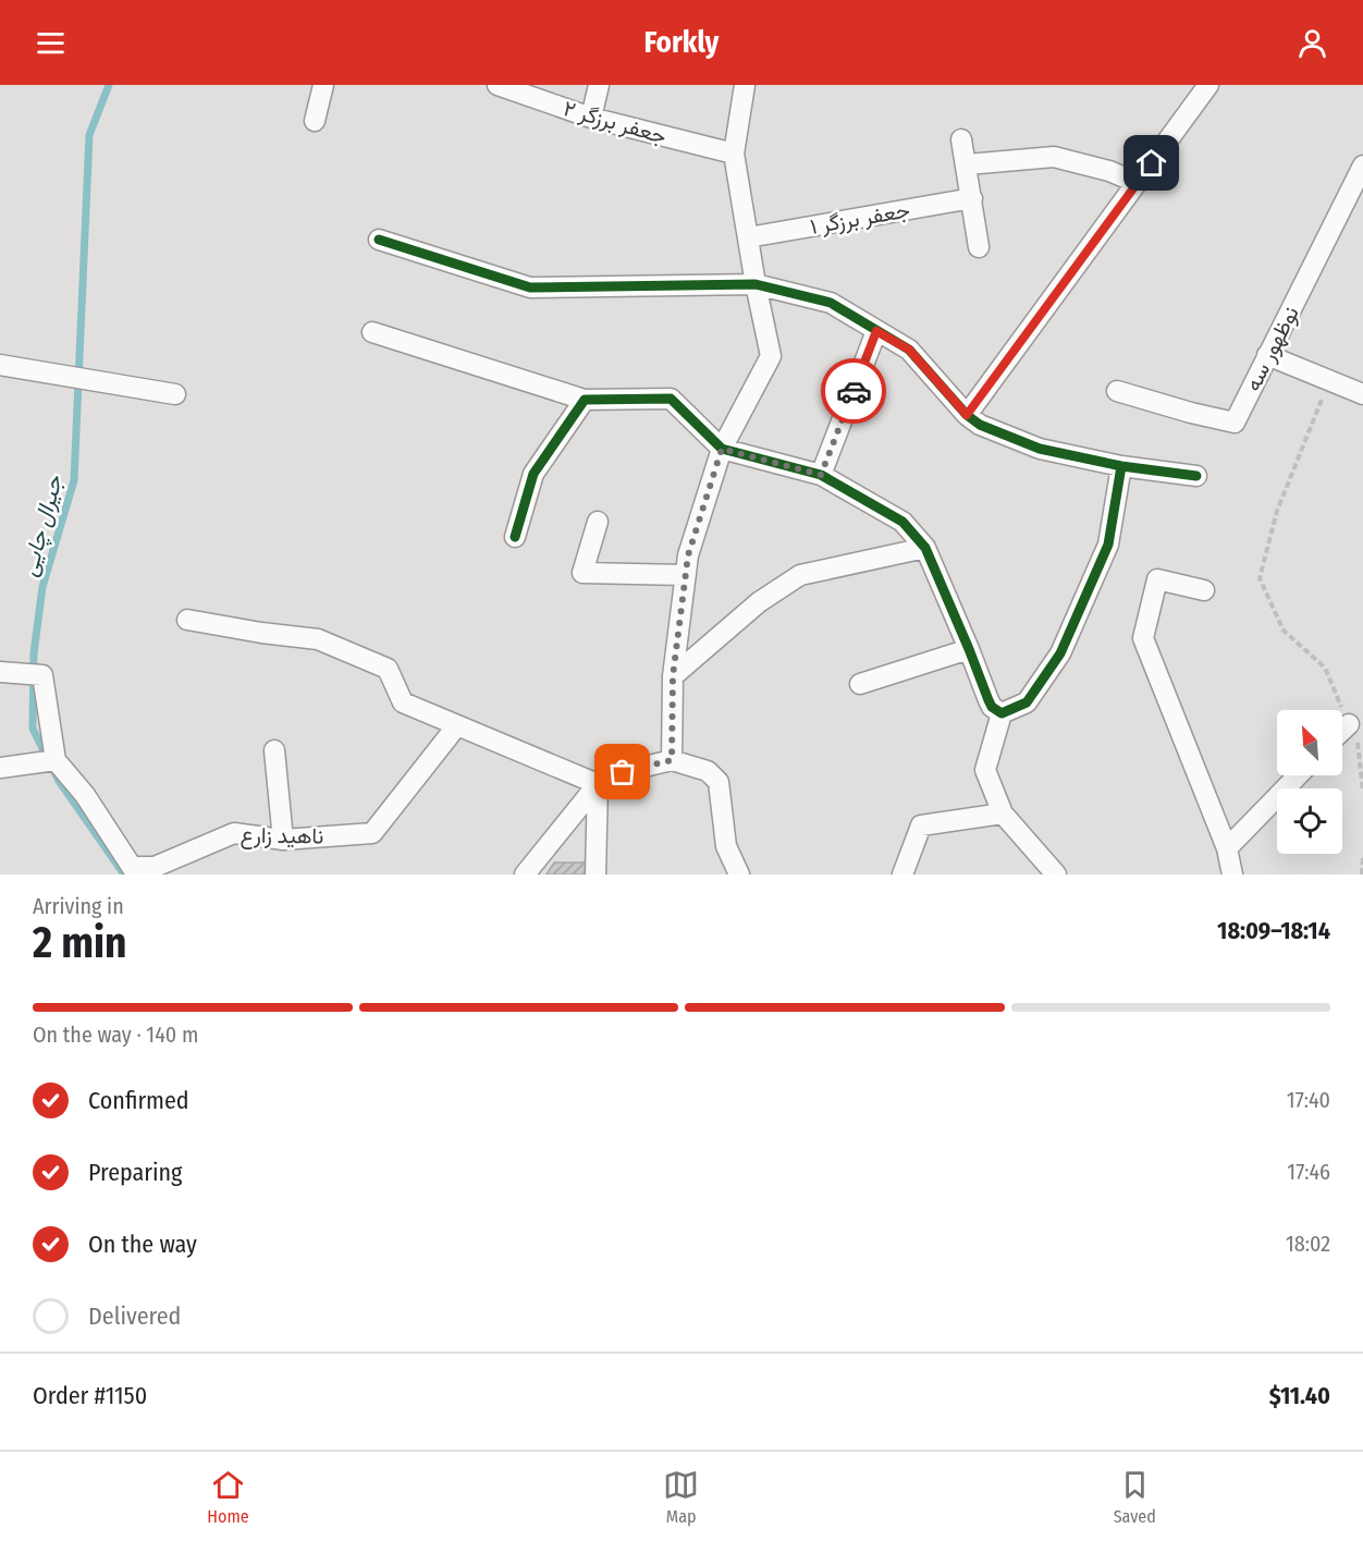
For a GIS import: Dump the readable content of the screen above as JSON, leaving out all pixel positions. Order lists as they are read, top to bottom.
{
  "streets": {
    "street": [
      "جعفر برزگر ۲",
      "جعفر برزگر ۱",
      "نوظهور سه",
      "ناهید زارع"
    ]
  },
  "water": ["جیرال چایی"],
  "north": "top left",
  "page": {
    "header": "Forkly",
    "heading": ["2 min", "Arriving in", "18:09–18:14"],
    "panel": ["Order #1150", "$11.40"],
    "bar": "On the way · 140 m",
    "list": [
      ["Confirmed", "17:40"],
      ["Preparing", "17:46"],
      ["On the way", "18:02"],
      "Delivered"
    ],
    "tabs": ["Home", "Map", "Saved"]
  }
}
